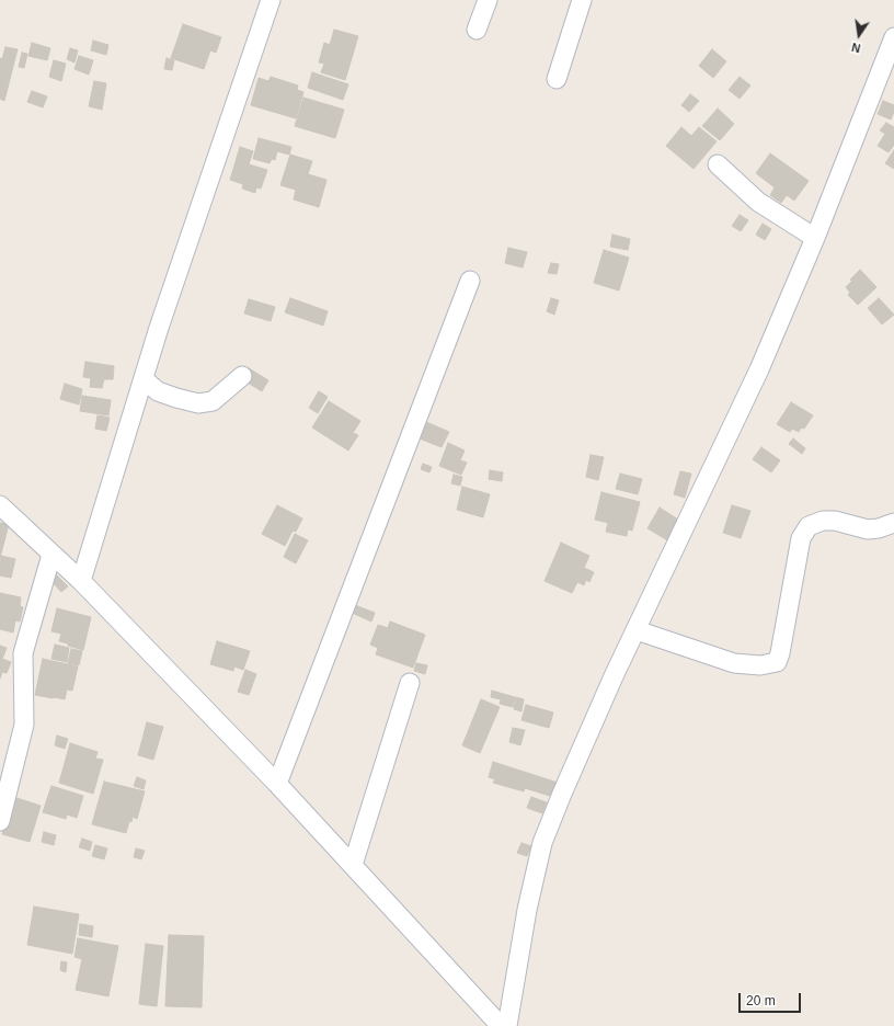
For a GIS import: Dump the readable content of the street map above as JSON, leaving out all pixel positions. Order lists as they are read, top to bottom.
{
  "scale_bar": "20 m",
  "north": "bottom"
}
